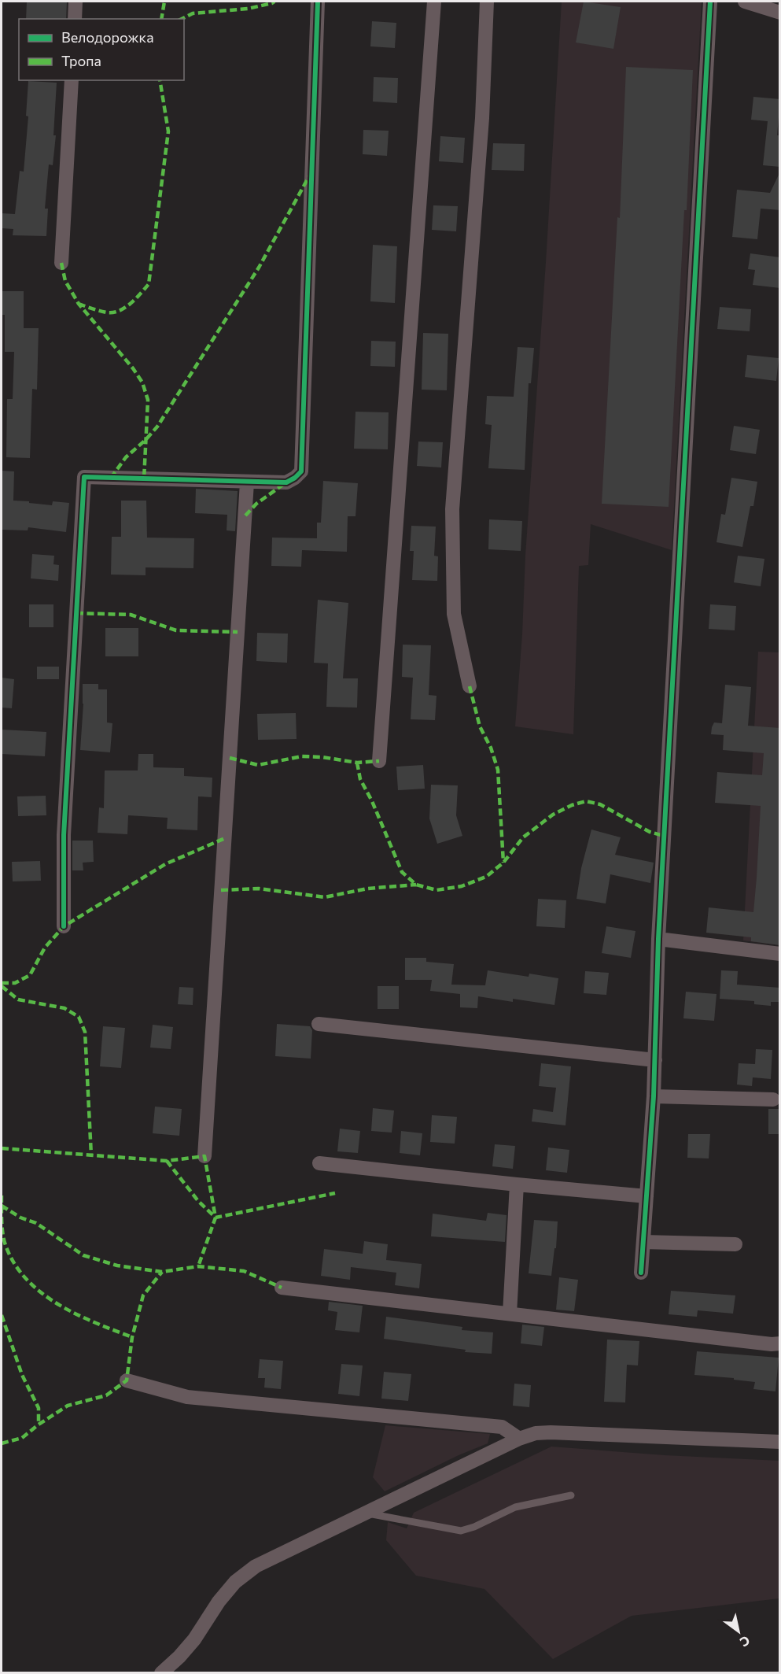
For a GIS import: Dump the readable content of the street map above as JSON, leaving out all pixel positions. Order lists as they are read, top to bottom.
{
  "legend": ["Велодорожка", "Тропа"],
  "north": "bottom right"
}
